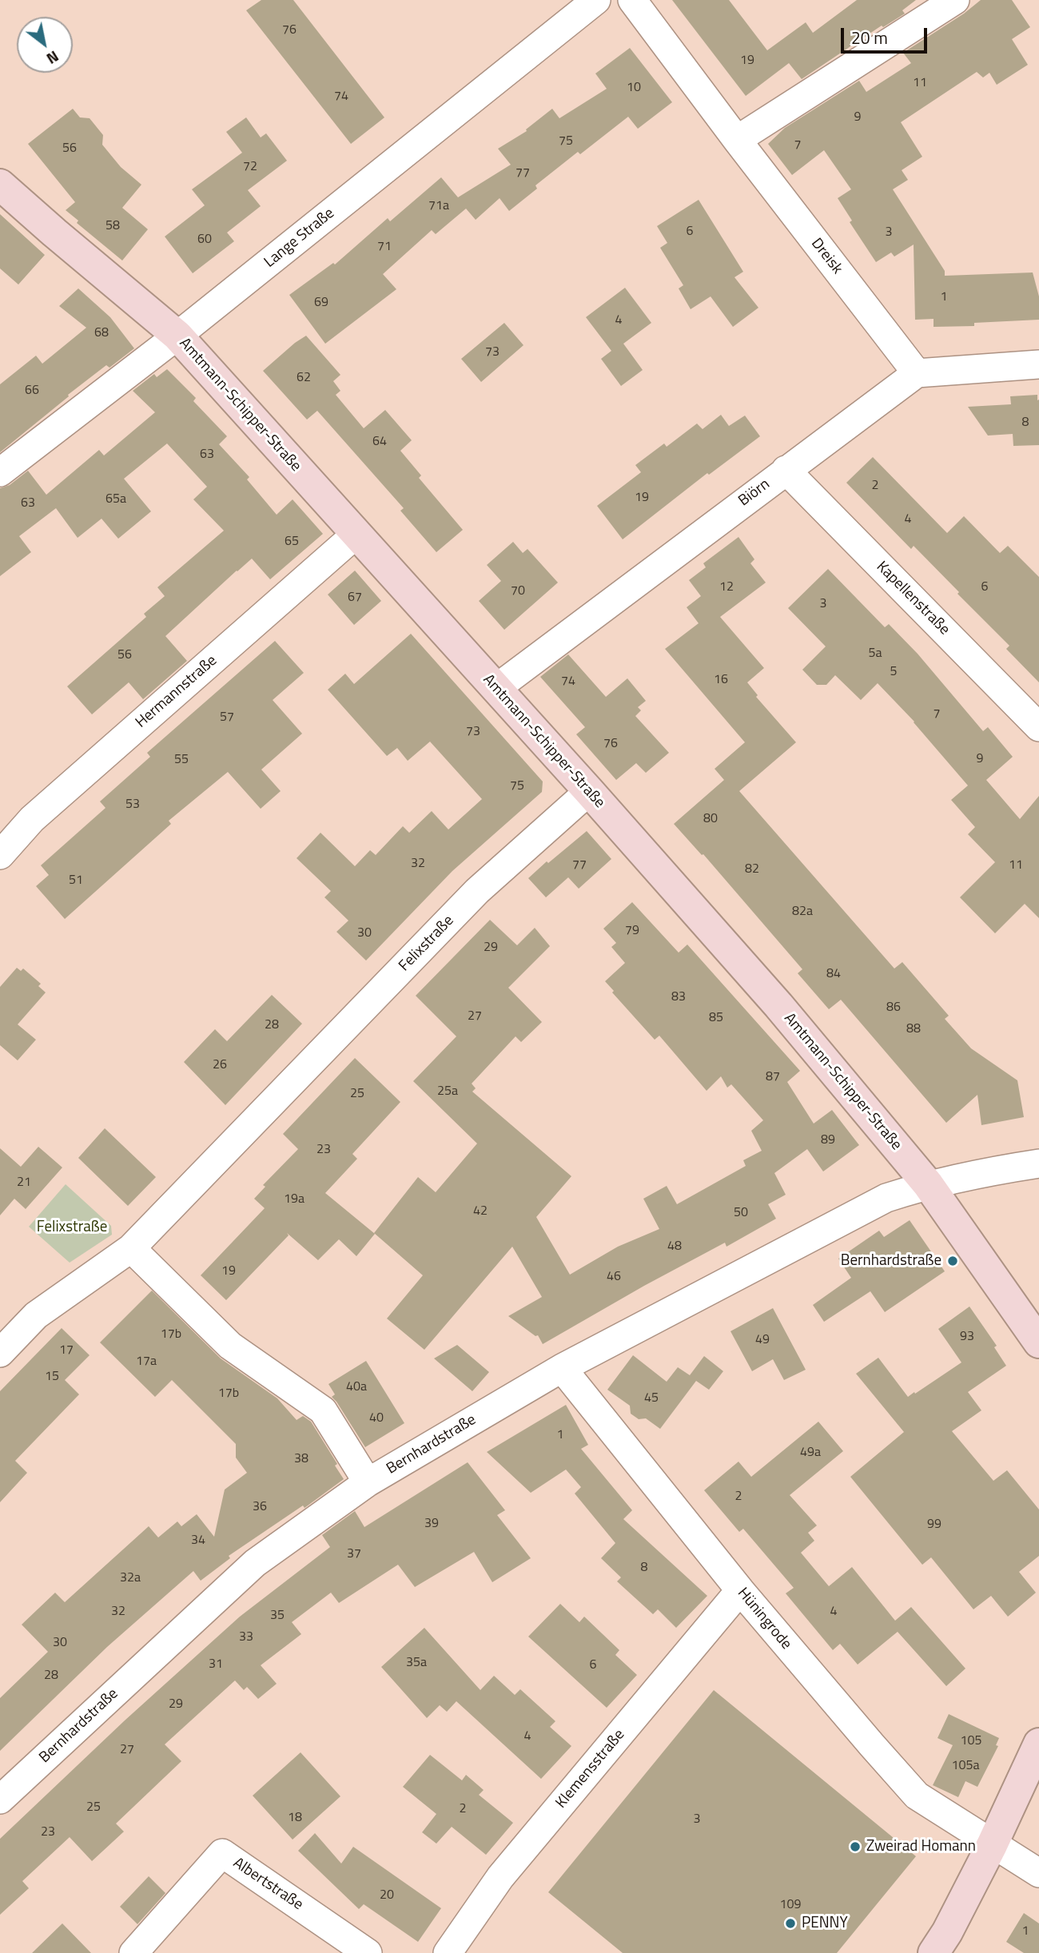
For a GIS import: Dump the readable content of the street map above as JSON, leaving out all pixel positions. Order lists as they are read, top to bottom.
{
  "streets": {
    "street": [
      "Lange Straße",
      "Dreisk",
      "Amtmann-Schipper-Straße",
      "Biörn",
      "Kapellenstraße",
      "Hermannstraße",
      "Felixstraße",
      "Bernhardstraße",
      "Hüningrode",
      "Klemensstraße",
      "Albertstraße"
    ]
  },
  "crossings": [
    ["Lange Straße", "Amtmann-Schipper-Straße"],
    ["Dreisk", "Biörn"],
    ["Amtmann-Schipper-Straße", "Biörn"],
    ["Amtmann-Schipper-Straße", "Hermannstraße"],
    ["Amtmann-Schipper-Straße", "Felixstraße"],
    ["Amtmann-Schipper-Straße", "Bernhardstraße"],
    ["Biörn", "Kapellenstraße"],
    ["Bernhardstraße", "Hüningrode"],
    ["Hüningrode", "Klemensstraße"]
  ],
  "parks": ["Felixstraße"],
  "places": ["Bernhardstraße", "Zweirad Homann", "PENNY"],
  "house_numbers": [
    "76",
    "19",
    "11",
    "10",
    "74",
    "9",
    "75",
    "7",
    "56",
    "72",
    "77",
    "71a",
    "58",
    "6",
    "3",
    "60",
    "71",
    "1",
    "69",
    "4",
    "68",
    "73",
    "62",
    "66",
    "8",
    "64",
    "63",
    "2",
    "19",
    "65a",
    "63",
    "4",
    "65",
    "12",
    "6",
    "70",
    "67",
    "3",
    "5a",
    "56",
    "5",
    "16",
    "74",
    "7",
    "57",
    "73",
    "76",
    "9",
    "55",
    "75",
    "53",
    "80",
    "32",
    "77",
    "11",
    "82",
    "51",
    "82a",
    "79",
    "30",
    "29",
    "84",
    "83",
    "86",
    "27",
    "85",
    "28",
    "88",
    "26",
    "87",
    "25a",
    "25",
    "89",
    "23",
    "21",
    "19a",
    "42",
    "50",
    "48",
    "19",
    "46",
    "17b",
    "93",
    "49",
    "17",
    "17a",
    "15",
    "40a",
    "17b",
    "45",
    "40",
    "1",
    "49a",
    "38",
    "2",
    "36",
    "39",
    "99",
    "34",
    "37",
    "8",
    "32a",
    "32",
    "4",
    "35",
    "33",
    "30",
    "35a",
    "31",
    "6",
    "28",
    "29",
    "4",
    "105",
    "27",
    "105a",
    "25",
    "2",
    "18",
    "3",
    "23",
    "20",
    "109",
    "1"
  ],
  "scale_bar": "20 m",
  "north": "bottom right"
}
